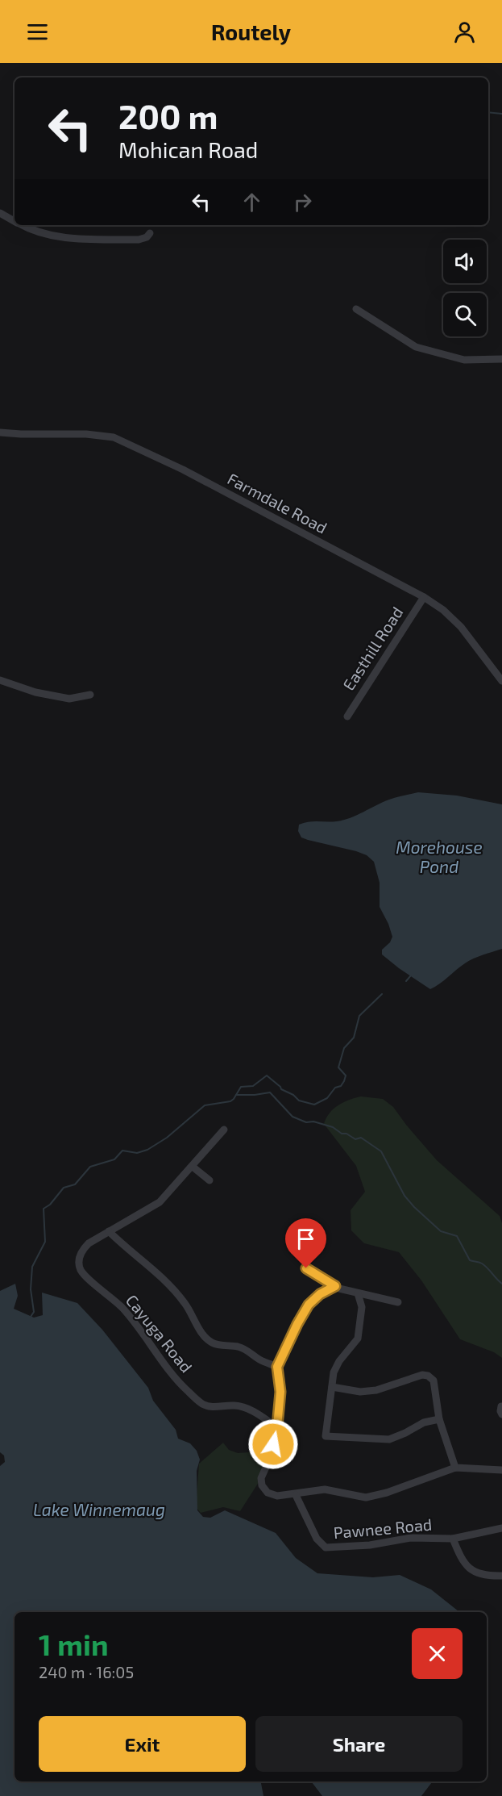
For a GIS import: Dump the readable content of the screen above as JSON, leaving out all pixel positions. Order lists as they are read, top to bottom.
{
  "streets": {
    "street": [
      "Farmdale Road",
      "Easthill Road",
      "Cayuga Road",
      "Pawnee Road"
    ]
  },
  "crossings": [
    ["Farmdale Road", "Easthill Road"]
  ],
  "water": ["Morehouse Pond", "Lake Winnemaug"],
  "page": {
    "header": "Routely",
    "turn": ["200 m", "Mohican Road"],
    "heading": ["1 min", "240 m · 16:05"],
    "buttons": ["Exit", "Share"]
  }
}
